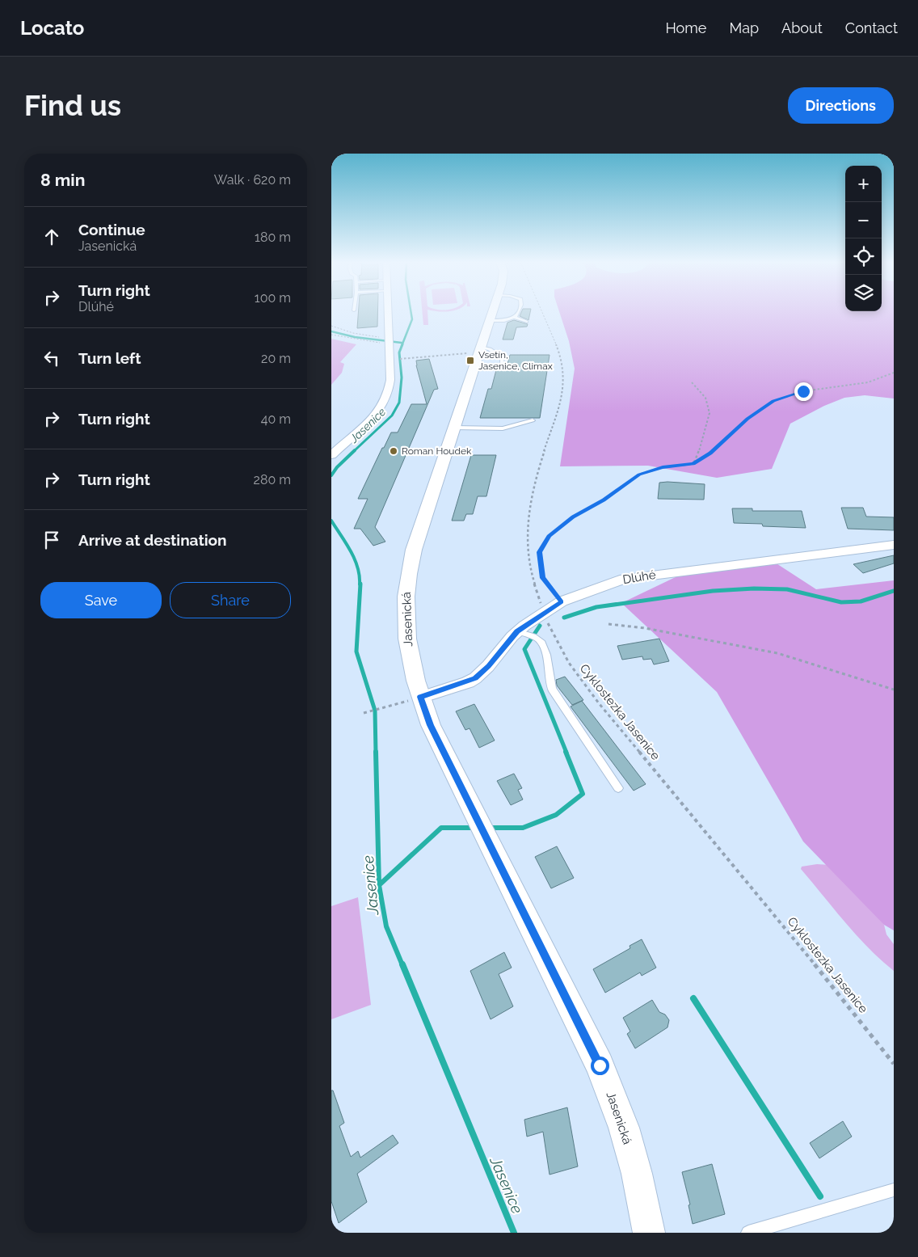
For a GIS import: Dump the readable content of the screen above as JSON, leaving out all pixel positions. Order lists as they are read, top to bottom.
{
  "streets": {
    "street": ["Dlúhé", "Jasenická"],
    "path": ["Cyklostezka Jasenice"]
  },
  "crossings": [
    ["Dlúhé", "Jasenická"],
    ["Dlúhé", "Cyklostezka Jasenice"]
  ],
  "water": ["Jasenice"],
  "places": {
    "transit": ["Vsetín, Jasenice, Climax"],
    "other": ["Roman Houdek"]
  },
  "page": {
    "header": "Locato",
    "nav": [
      "Home",
      "Map",
      "About",
      "Contact"
    ],
    "buttons": [
      "Directions",
      ["Save", "Share"]
    ],
    "title": "Find us",
    "heading": ["8 min", "Walk · 620 m"],
    "map_buttons": ["+", "−"],
    "list": [
      ["Continue", "Jasenická", "180 m"],
      ["Turn right", "Dlúhé", "100 m"],
      ["Turn left", "20 m"],
      ["Turn right", "40 m"],
      ["Turn right", "280 m"],
      "Arrive at destination"
    ]
  }
}
